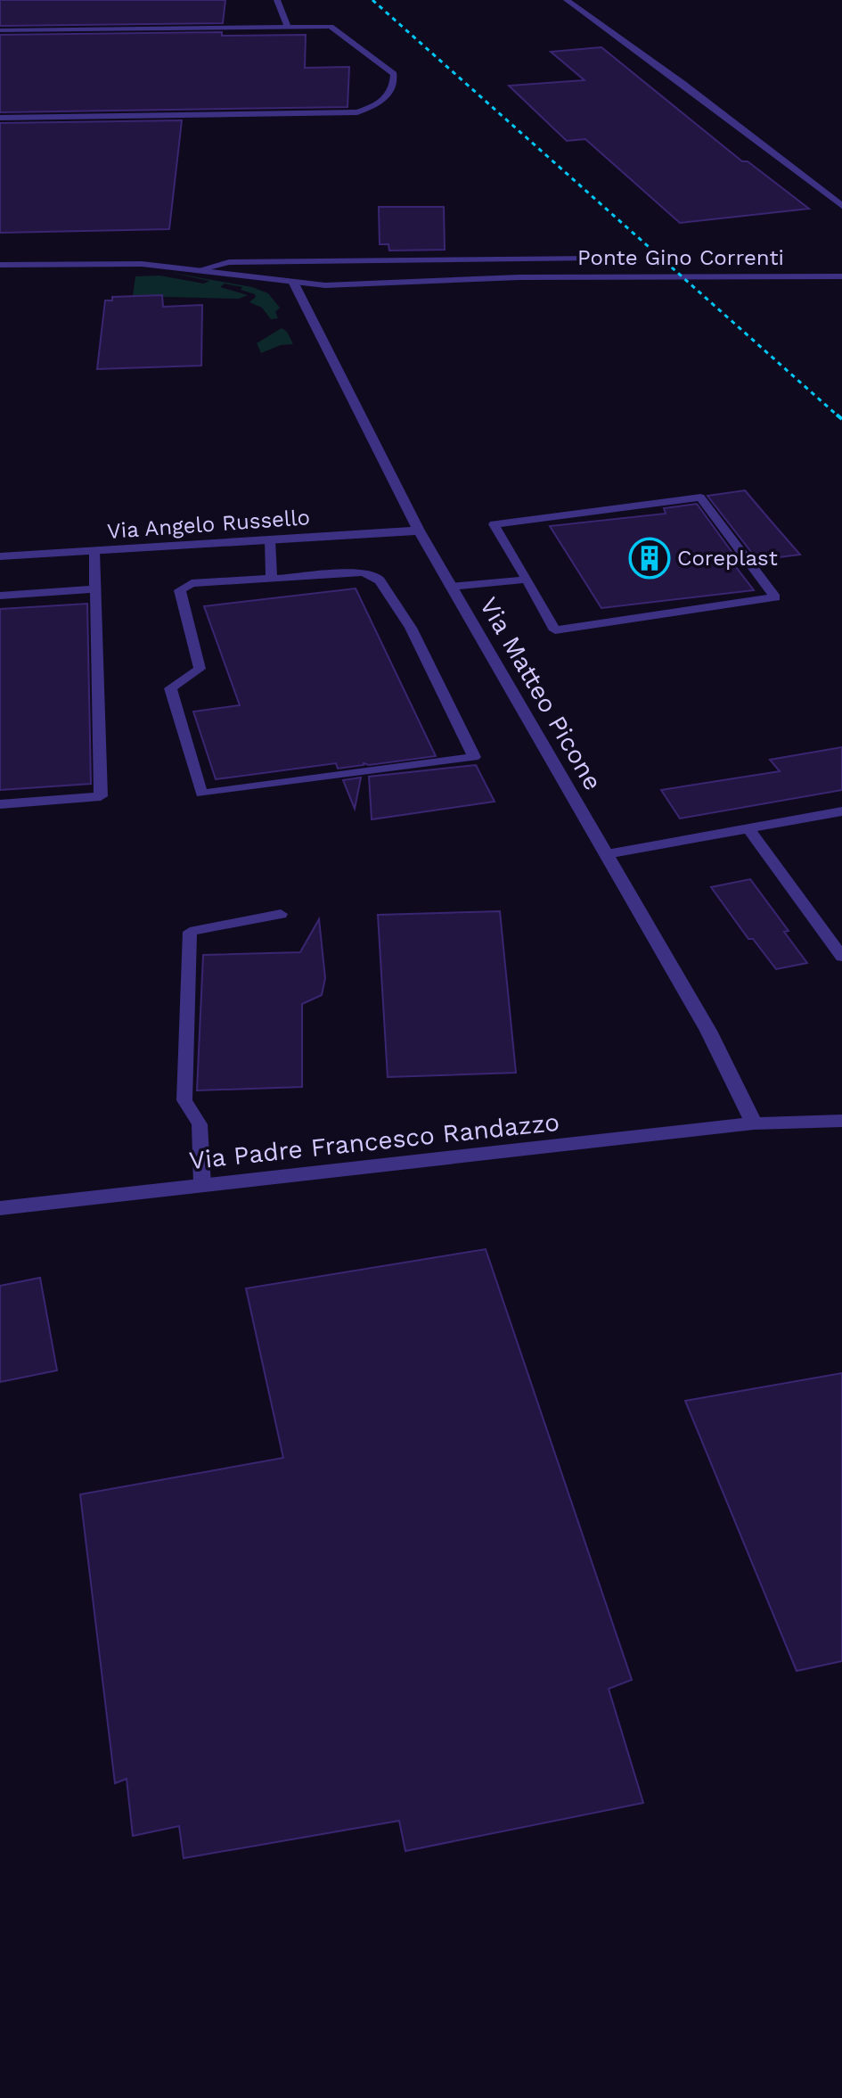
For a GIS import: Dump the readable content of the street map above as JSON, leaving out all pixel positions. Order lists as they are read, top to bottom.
{
  "streets": {
    "street": [
      "Ponte Gino Correnti",
      "Via Angelo Russello",
      "Via Matteo Picone",
      "Via Padre Francesco Randazzo"
    ]
  },
  "crossings": [
    ["Ponte Gino Correnti", "Via Matteo Picone"],
    ["Via Angelo Russello", "Via Matteo Picone"],
    ["Via Matteo Picone", "Via Padre Francesco Randazzo"]
  ],
  "places": {
    "building": ["Coreplast"]
  }
}
